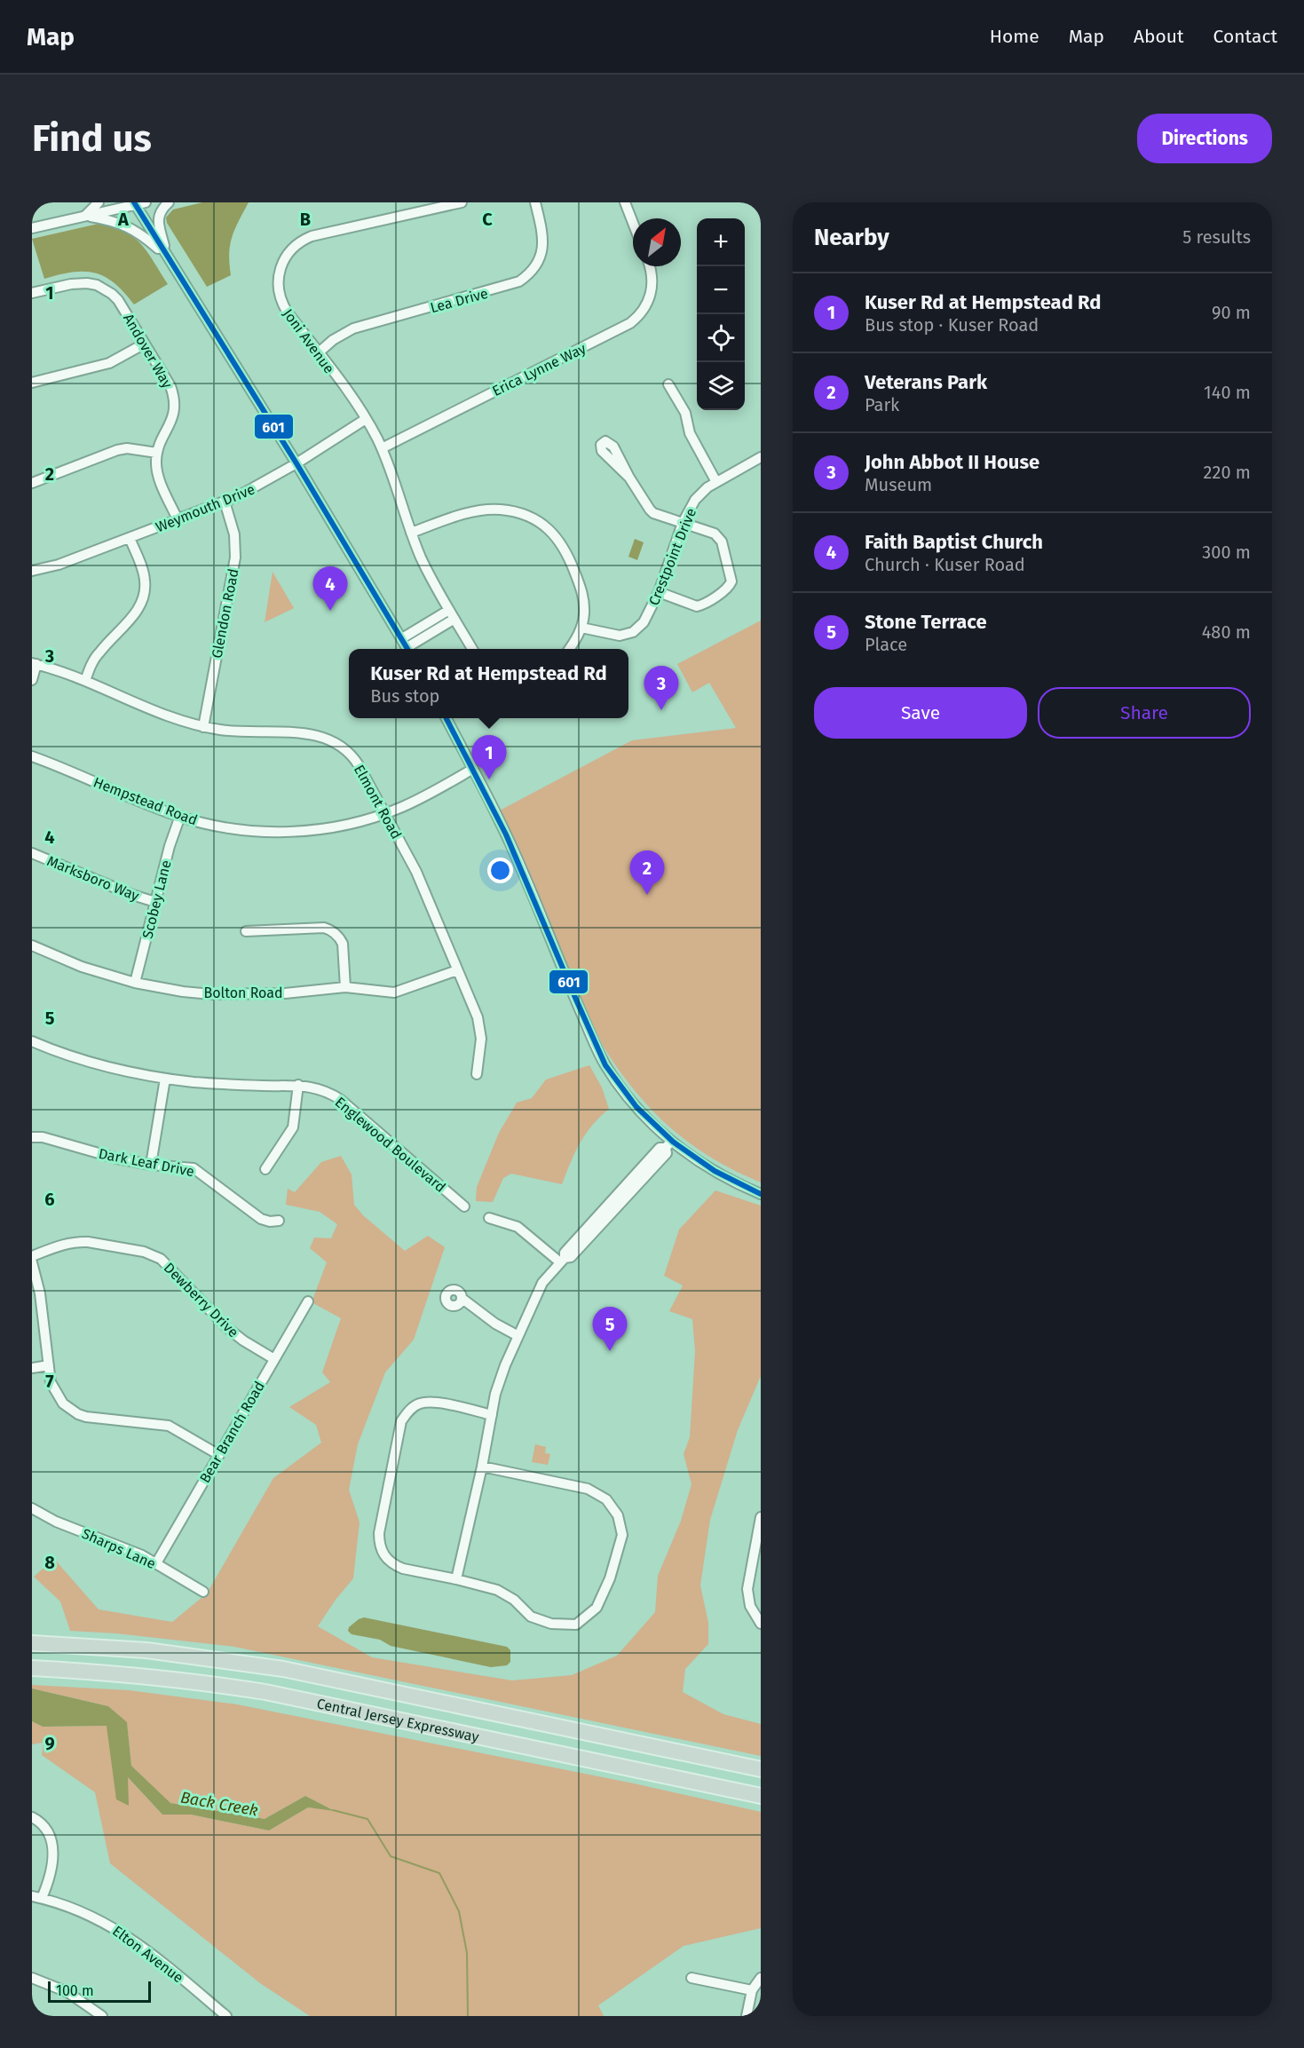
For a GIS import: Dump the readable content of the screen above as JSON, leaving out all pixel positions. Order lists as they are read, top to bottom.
{
  "streets": {
    "highway": ["Central Jersey Expressway"],
    "street": [
      "Lea Drive",
      "Joni Avenue",
      "Andover Way",
      "Erica Lynne Way",
      "Weymouth Drive",
      "Crestpoint Drive",
      "Glendon Road",
      "Hempstead Road",
      "Elmont Road",
      "Marksboro Way",
      "Scobey Lane",
      "Bolton Road",
      "Englewood Boulevard",
      "Dark Leaf Drive",
      "Dewberry Drive",
      "Bear Branch Road",
      "Sharps Lane",
      "Elton Avenue"
    ]
  },
  "crossings": [
    ["Lea Drive", "Joni Avenue"],
    ["Joni Avenue", "Erica Lynne Way"],
    ["Joni Avenue", "Weymouth Drive"],
    ["Weymouth Drive", "Glendon Road"],
    ["Glendon Road", "Elmont Road"],
    ["Hempstead Road", "Elmont Road"],
    ["Hempstead Road", "Scobey Lane"],
    ["Elmont Road", "Bolton Road"],
    ["Marksboro Way", "Scobey Lane"],
    ["Scobey Lane", "Bolton Road"],
    ["Dewberry Drive", "Bear Branch Road"],
    ["Bear Branch Road", "Sharps Lane"]
  ],
  "water": ["Back Creek"],
  "lines": ["transit line 601"],
  "scale_bar": "100 m",
  "north": "top right",
  "page": {
    "header": "Map",
    "nav": [
      "Home",
      "Map",
      "About",
      "Contact"
    ],
    "buttons": [
      "Directions",
      ["Save", "Share"]
    ],
    "title": "Find us",
    "heading": ["Nearby", "5 results"],
    "map_buttons": ["+", "−"],
    "list": [
      {
        "mark": "1",
        "name": "Kuser Rd at Hempstead Rd",
        "note": "Bus stop · Kuser Road",
        "value": "90 m"
      },
      {
        "mark": "2",
        "name": "Veterans Park",
        "note": "Park",
        "value": "140 m"
      },
      {
        "mark": "3",
        "name": "John Abbot II House",
        "note": "Museum",
        "value": "220 m"
      },
      {
        "mark": "4",
        "name": "Faith Baptist Church",
        "note": "Church · Kuser Road",
        "value": "300 m"
      },
      {
        "mark": "5",
        "name": "Stone Terrace",
        "note": "Place",
        "value": "480 m"
      }
    ],
    "pins": [
      "4",
      "3",
      "1",
      "2",
      "5"
    ],
    "popup": ["Kuser Rd at Hempstead Rd", "Bus stop"],
    "scale": "100 m"
  },
  "grid": {
    "columns": ["A", "B", "C"],
    "rows": [
      "1",
      "2",
      "3",
      "4",
      "5",
      "6",
      "7",
      "8",
      "9"
    ]
  }
}
